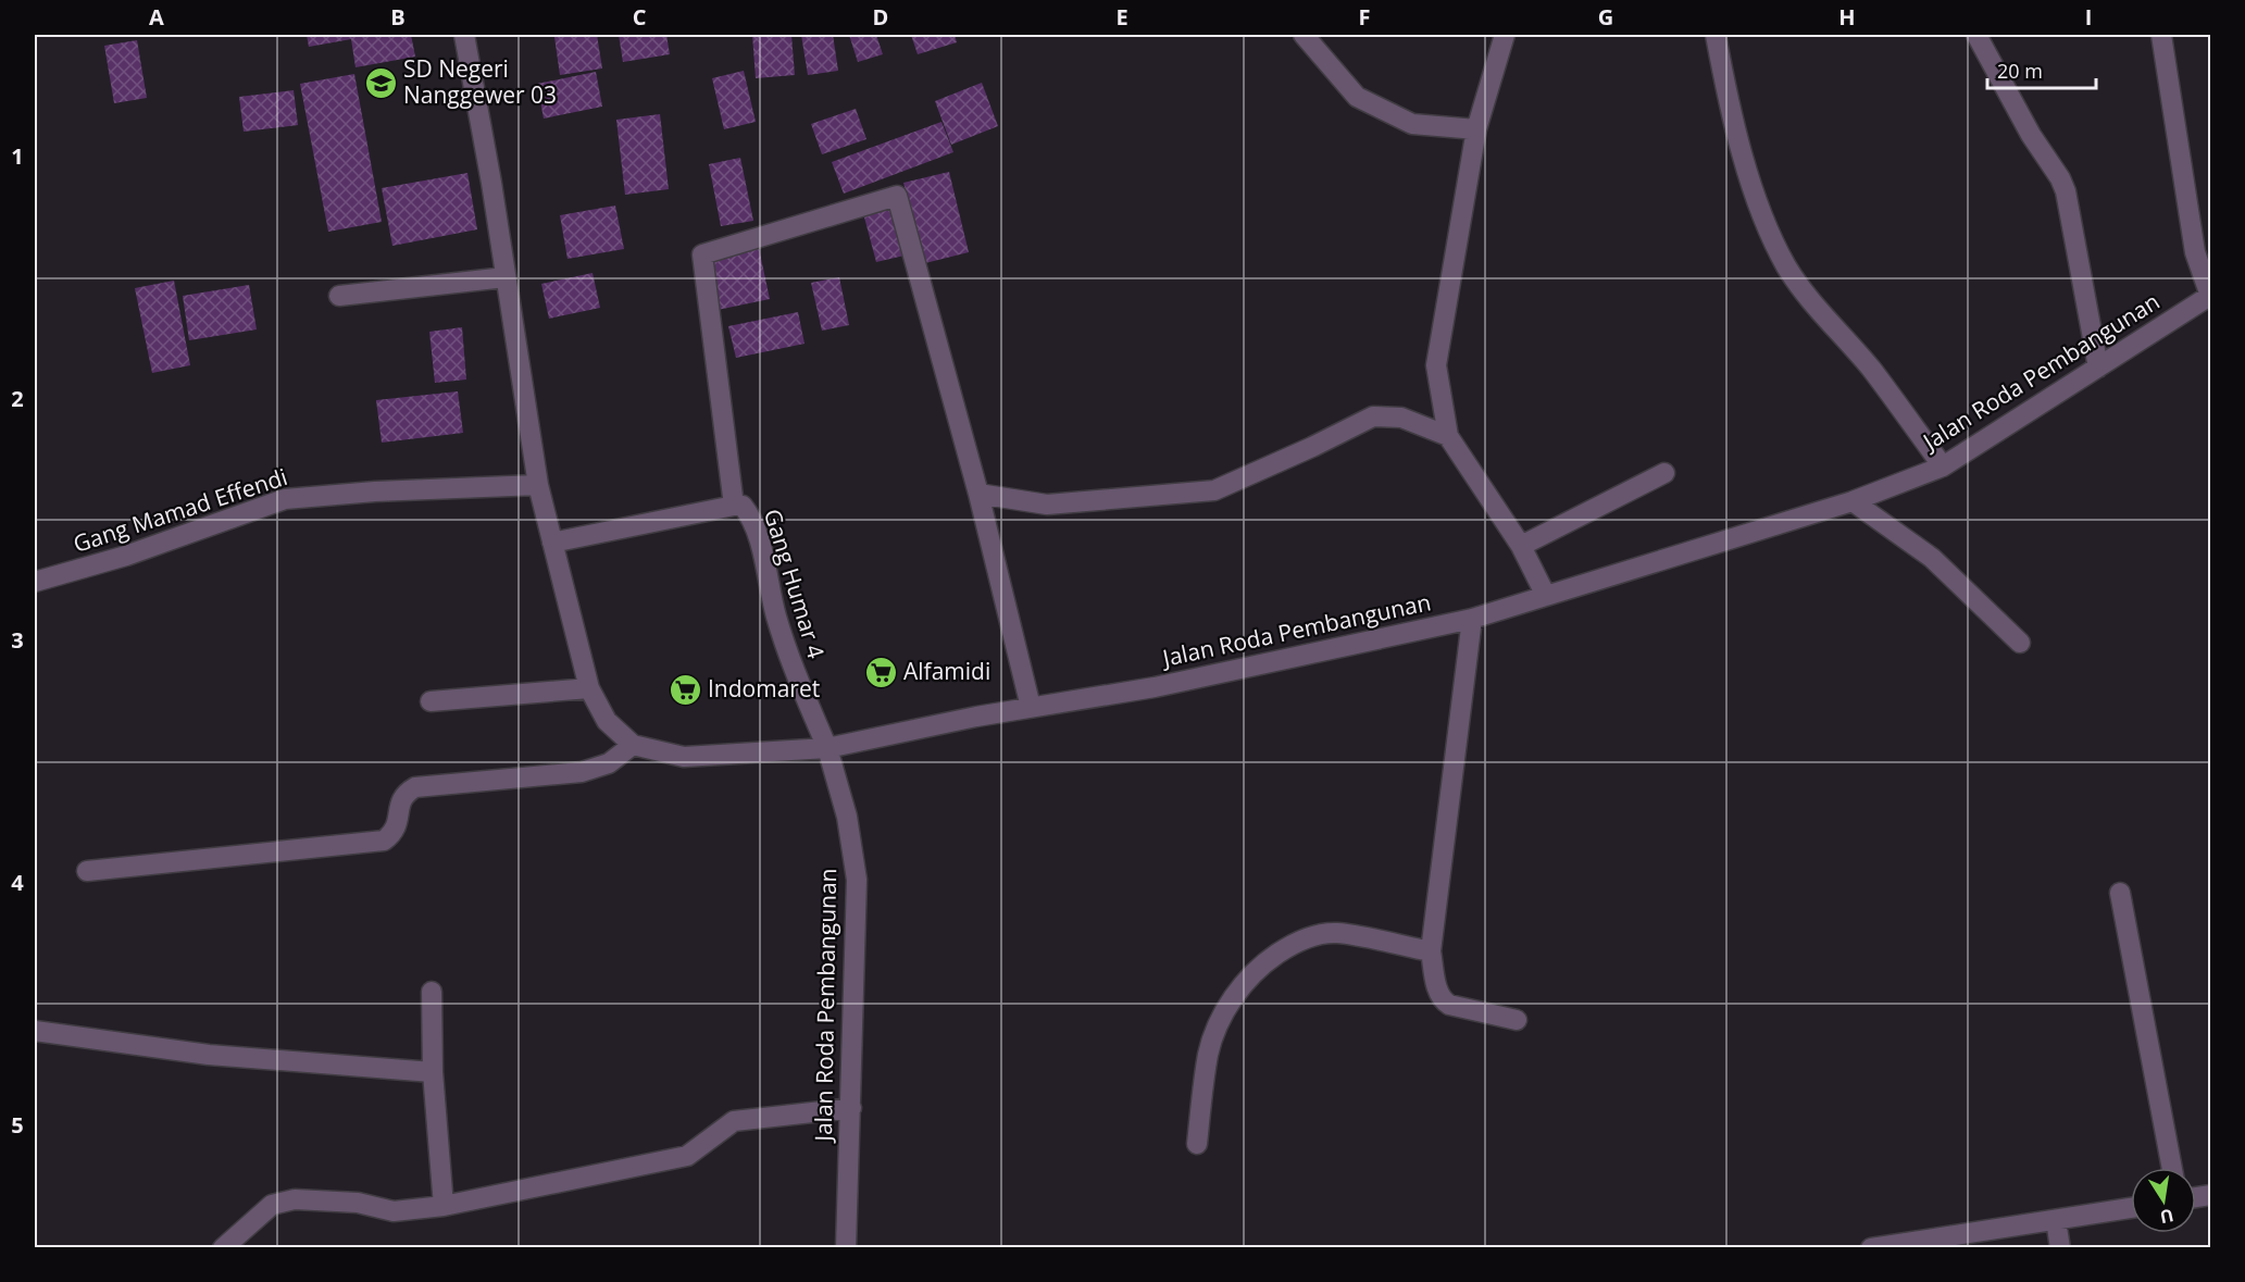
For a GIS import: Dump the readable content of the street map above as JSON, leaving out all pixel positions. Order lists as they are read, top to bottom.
{
  "streets": {
    "street": ["Jalan Roda Pembangunan", "Gang Mamad Effendi", "Gang Humar 4"]
  },
  "crossings": [
    ["Jalan Roda Pembangunan", "Gang Humar 4"]
  ],
  "places": {
    "school or university": ["SD Negeri Nanggewer 03"],
    "supermarket": ["Alfamidi", "Indomaret"]
  },
  "scale_bar": "20 m",
  "north": "bottom",
  "grid": {
    "columns": [
      "A",
      "B",
      "C",
      "D",
      "E",
      "F",
      "G",
      "H",
      "I"
    ],
    "rows": [
      "1",
      "2",
      "3",
      "4",
      "5"
    ]
  }
}
